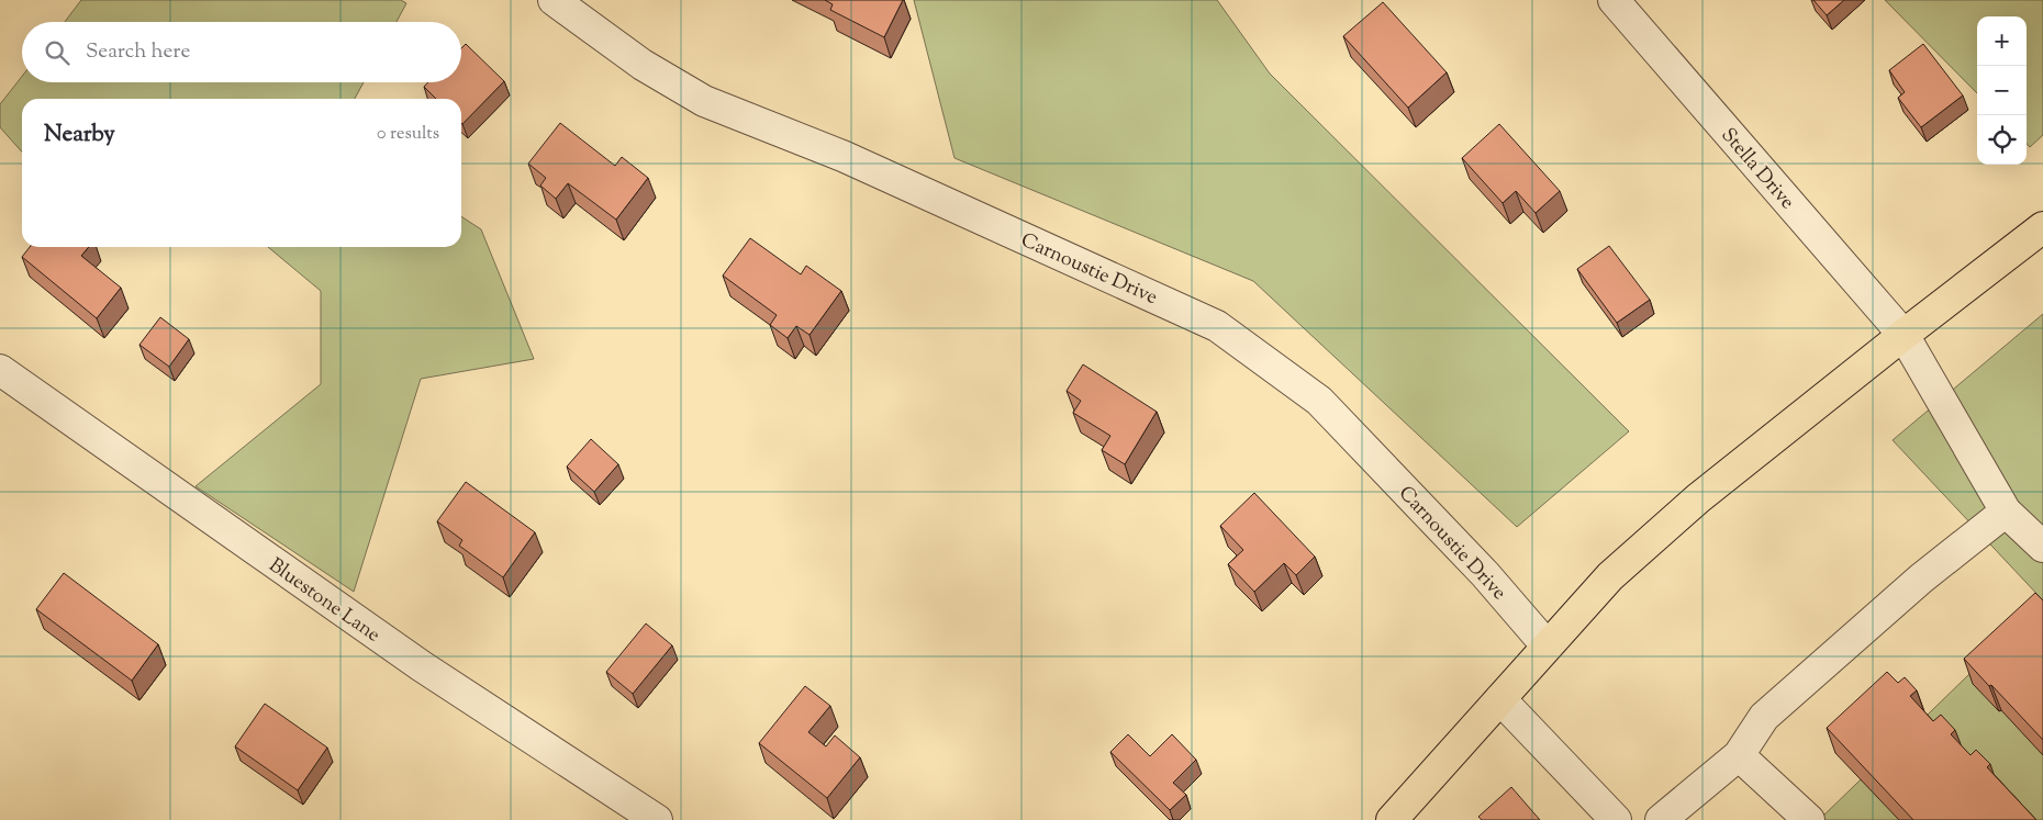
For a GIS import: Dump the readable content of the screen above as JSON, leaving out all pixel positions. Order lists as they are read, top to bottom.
{
  "streets": {
    "street": ["Stella Drive", "Carnoustie Drive", "Bluestone Lane"]
  },
  "page": {
    "map_buttons": ["+", "−"],
    "search": "Search here",
    "heading": ["Nearby", "0 results"]
  }
}
